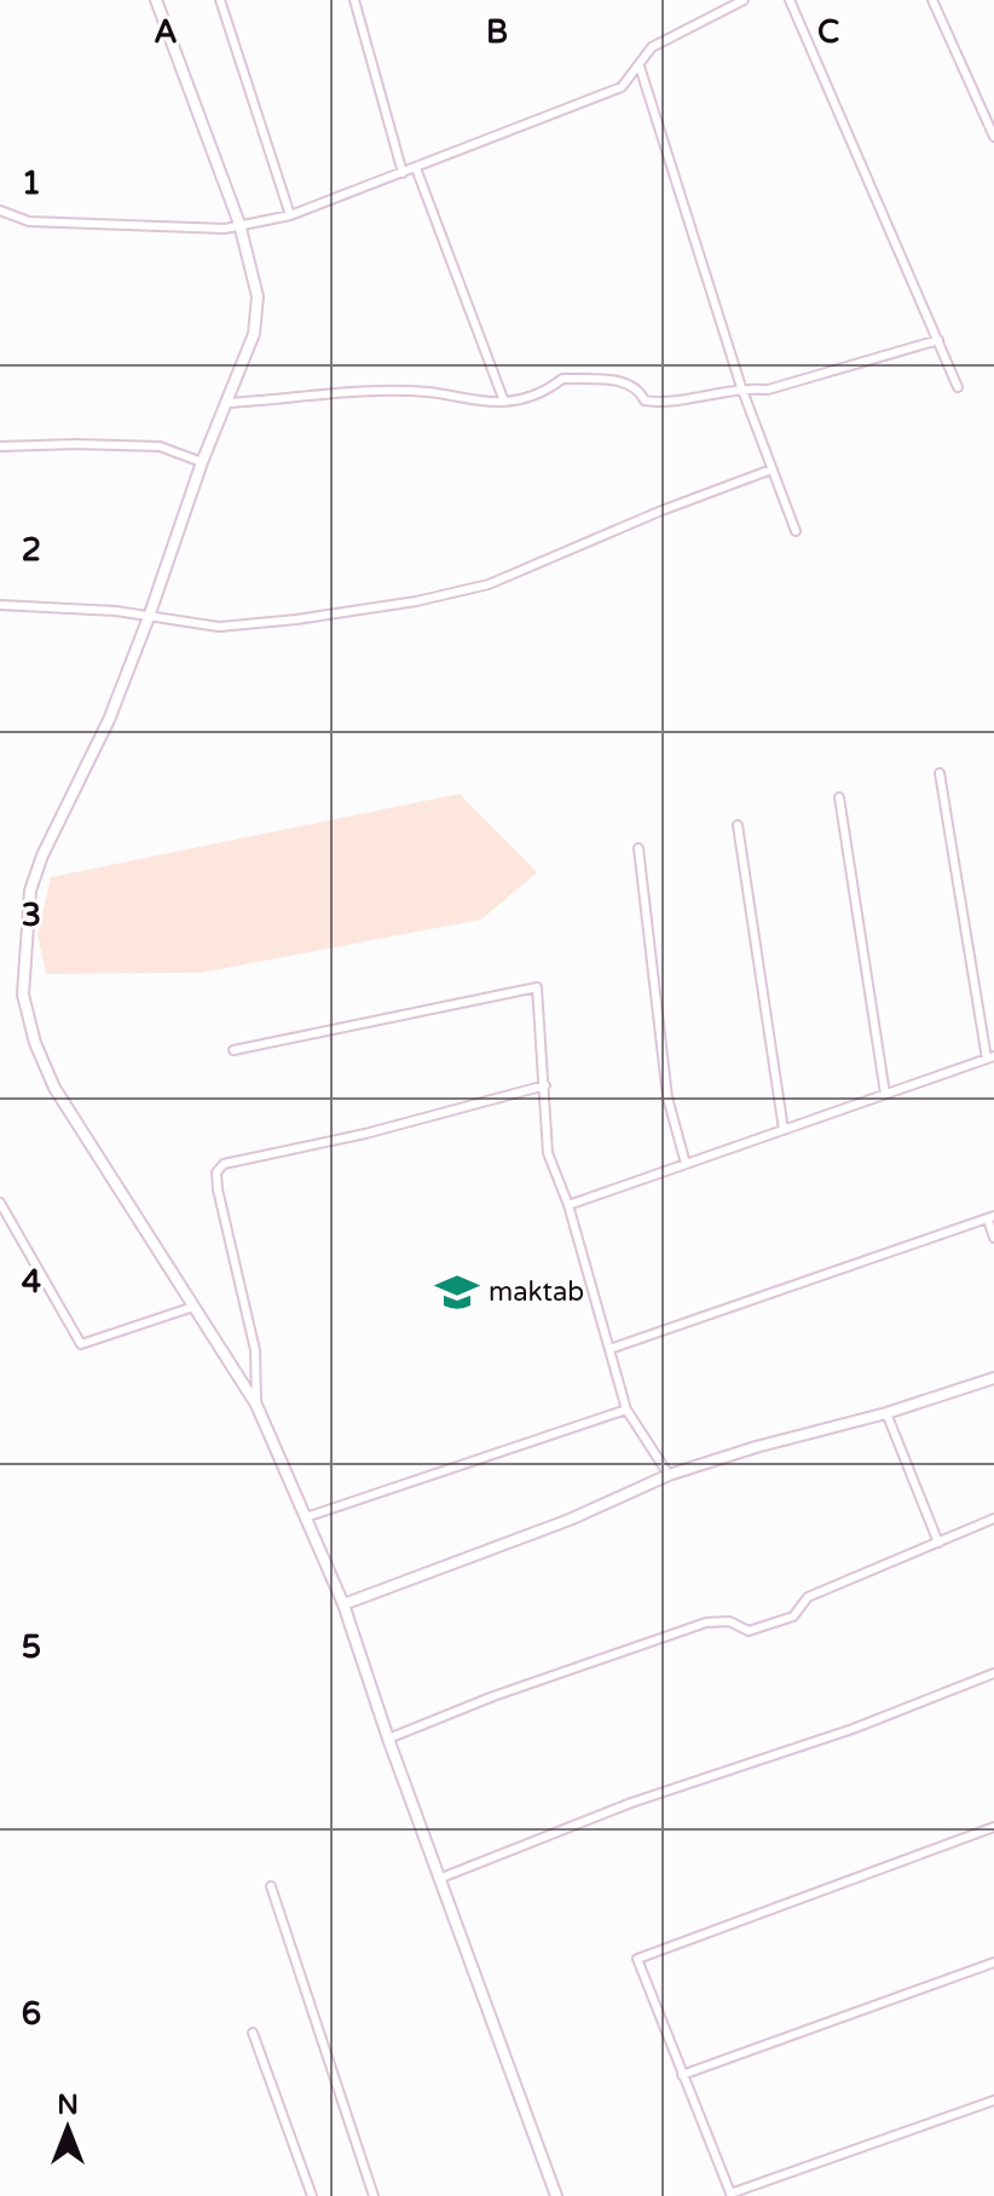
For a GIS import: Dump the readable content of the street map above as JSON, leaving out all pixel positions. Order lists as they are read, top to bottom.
{
  "places": {
    "school or university": ["maktab"]
  },
  "north": "top",
  "grid": {
    "columns": ["A", "B", "C"],
    "rows": [
      "1",
      "2",
      "3",
      "4",
      "5",
      "6"
    ]
  }
}
